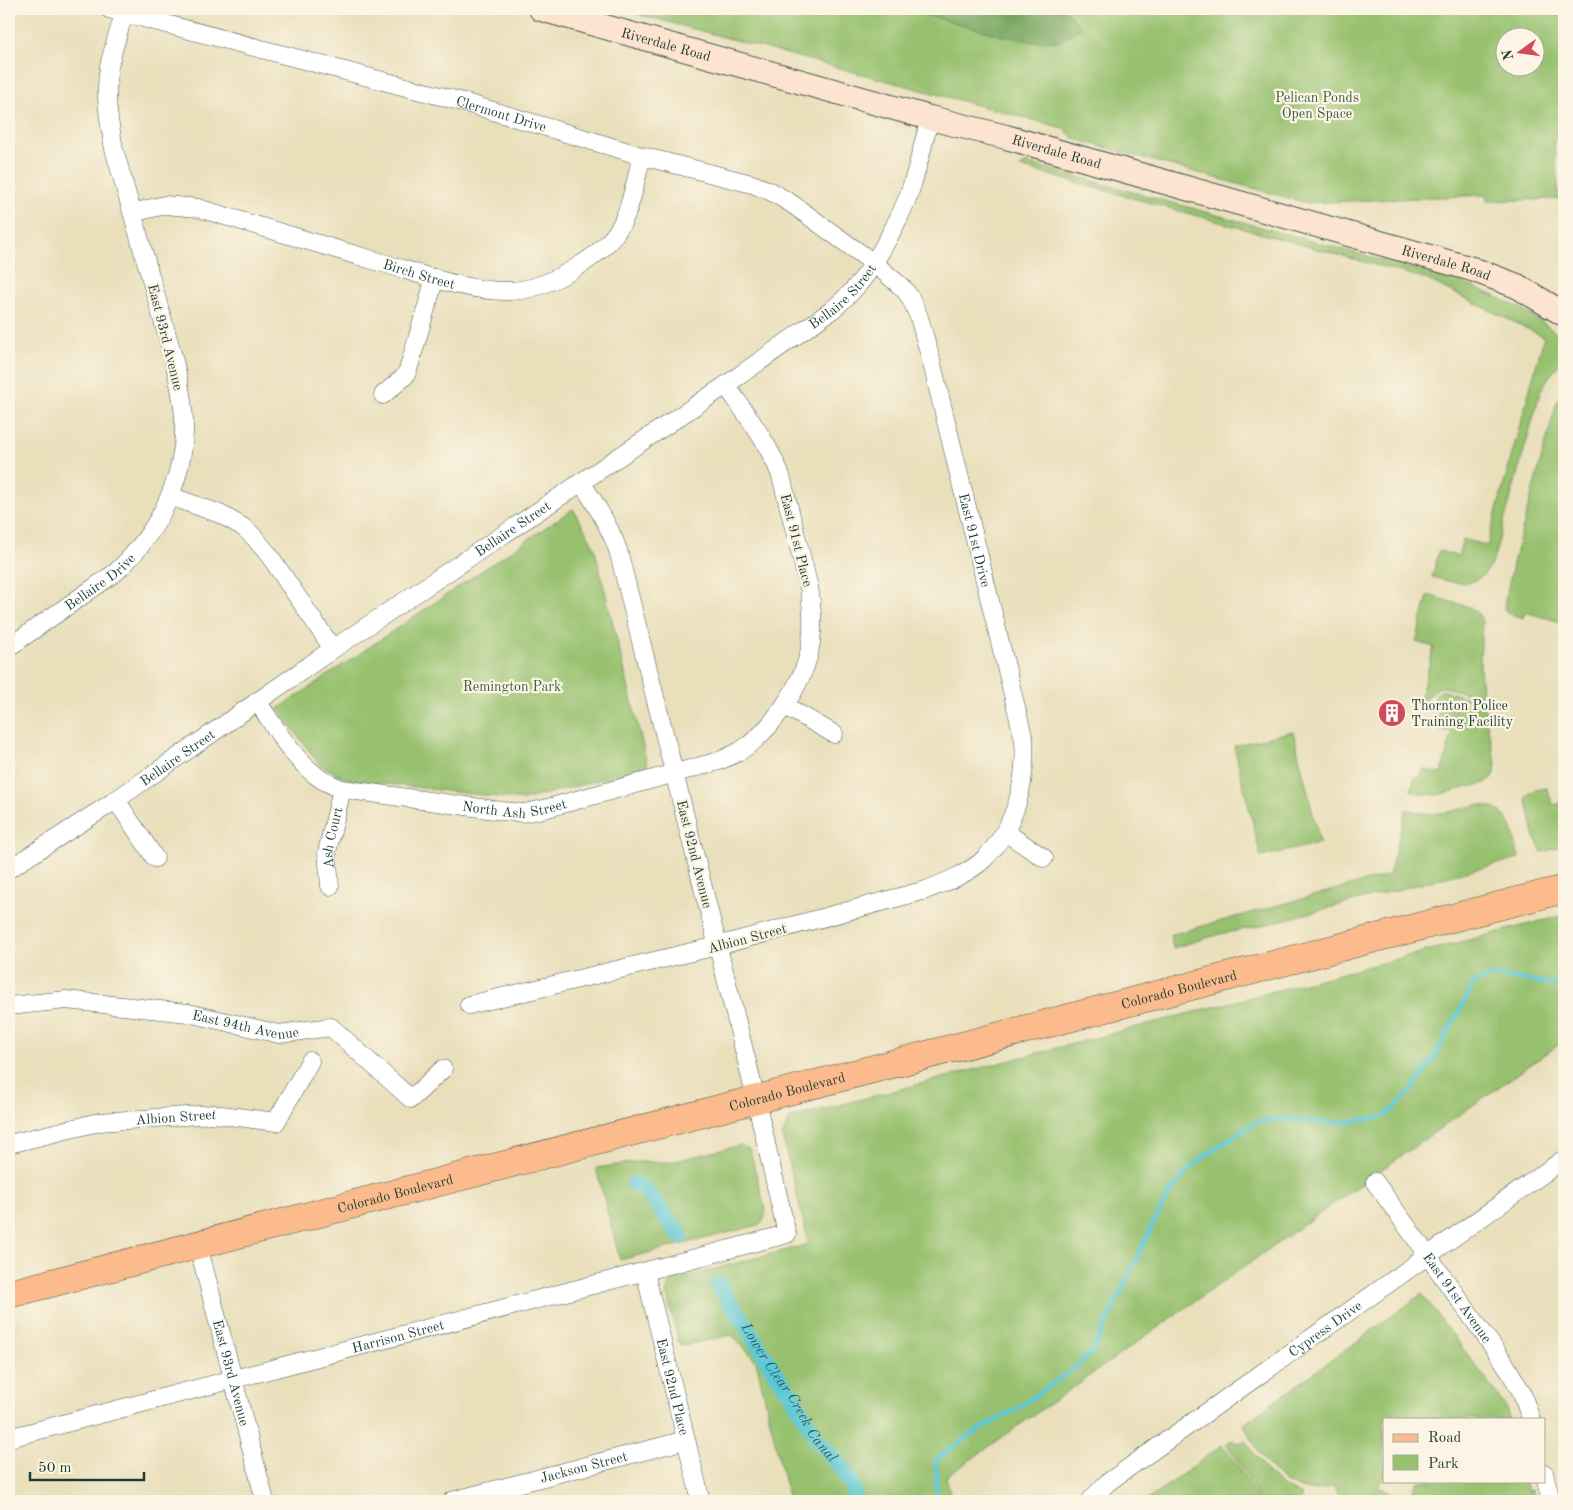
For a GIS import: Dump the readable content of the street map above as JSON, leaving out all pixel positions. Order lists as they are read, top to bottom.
{
  "streets": {
    "main road": ["Colorado Boulevard"],
    "street": [
      "Riverdale Road",
      "Clermont Drive",
      "Birch Street",
      "Bellaire Street",
      "East 93rd Avenue",
      "East 91st Place",
      "East 91st Drive",
      "Bellaire Drive",
      "North Ash Street",
      "Ash Court",
      "East 92nd Avenue",
      "Albion Street",
      "East 94th Avenue",
      "East 91st Avenue",
      "Cypress Drive",
      "Harrison Street",
      "East 92nd Place",
      "Jackson Street"
    ]
  },
  "crossings": [
    ["Riverdale Road", "Bellaire Street"],
    ["Clermont Drive", "Birch Street"],
    ["Clermont Drive", "Bellaire Street"],
    ["Clermont Drive", "East 93rd Avenue"],
    ["Clermont Drive", "East 91st Drive"],
    ["Birch Street", "East 93rd Avenue"],
    ["Bellaire Street", "East 91st Place"],
    ["Bellaire Street", "East 91st Drive"],
    ["Bellaire Street", "North Ash Street"],
    ["Bellaire Street", "East 92nd Avenue"],
    ["East 93rd Avenue", "Bellaire Drive"],
    ["East 93rd Avenue", "Colorado Boulevard"],
    ["East 93rd Avenue", "Harrison Street"],
    ["East 91st Place", "North Ash Street"],
    ["East 91st Drive", "Albion Street"],
    ["North Ash Street", "Ash Court"],
    ["North Ash Street", "East 92nd Avenue"],
    ["East 92nd Avenue", "Albion Street"],
    ["East 92nd Avenue", "Colorado Boulevard"],
    ["East 92nd Avenue", "Harrison Street"],
    ["East 91st Avenue", "Cypress Drive"],
    ["Harrison Street", "East 92nd Place"],
    ["East 92nd Place", "Jackson Street"]
  ],
  "water": ["Lower Clear Creek Canal"],
  "parks": ["Pelican Ponds Open Space", "Remington Park"],
  "places": {
    "building": ["Thornton Police Training Facility"]
  },
  "legend": ["Road", "Park"],
  "scale_bar": "50 m",
  "north": "left"
}
